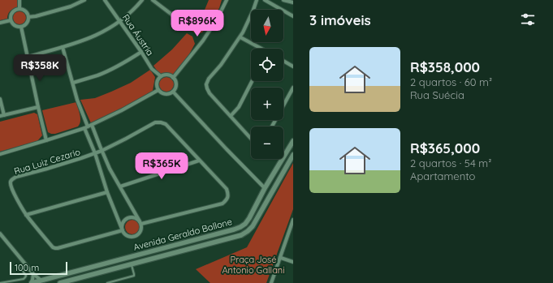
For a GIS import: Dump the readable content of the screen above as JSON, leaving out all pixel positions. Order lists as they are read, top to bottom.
{
  "streets": {
    "street": ["Rua Áustria", "Rua Luiz Cezario", "Avenida Geraldo Ballone"]
  },
  "parks": ["Praça José Antonio Gallani"],
  "scale_bar": "100 m",
  "north": "bottom",
  "page": {
    "heading": "3 imóveis",
    "map_buttons": ["+", "−"],
    "price": ["R$896K", "R$358K", "R$365K"],
    "list": [
      {
        "name": "R$358,000",
        "note": "2 quartos · 60 m² · Rua Suécia"
      },
      {
        "name": "R$365,000",
        "note": "2 quartos · 54 m² · Apartamento"
      }
    ],
    "scale": "100 m"
  }
}
